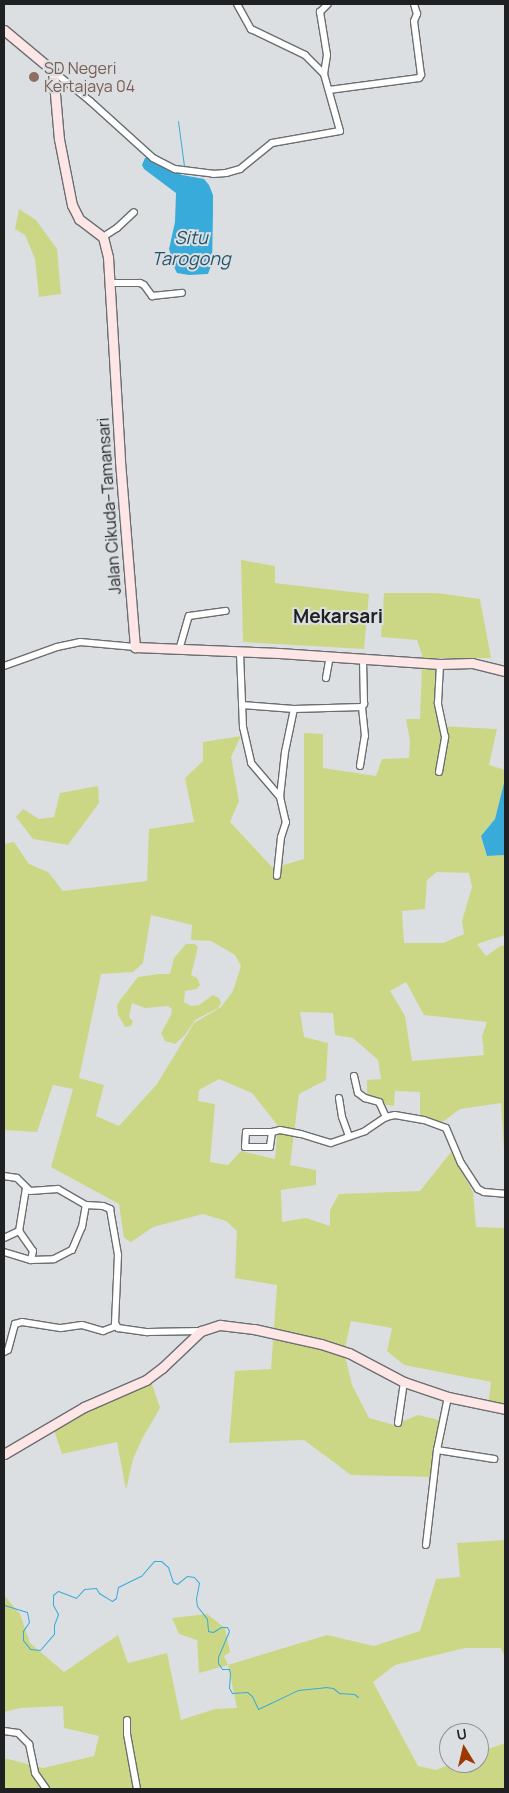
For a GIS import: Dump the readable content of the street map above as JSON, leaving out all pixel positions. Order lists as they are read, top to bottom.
{
  "streets": {
    "street": ["Jalan Cikuda–Tamansari"]
  },
  "districts": ["Mekarsari"],
  "water": ["Situ Tarogong"],
  "places": ["SD Negeri Kertajaya 04"],
  "north": "top"
}
